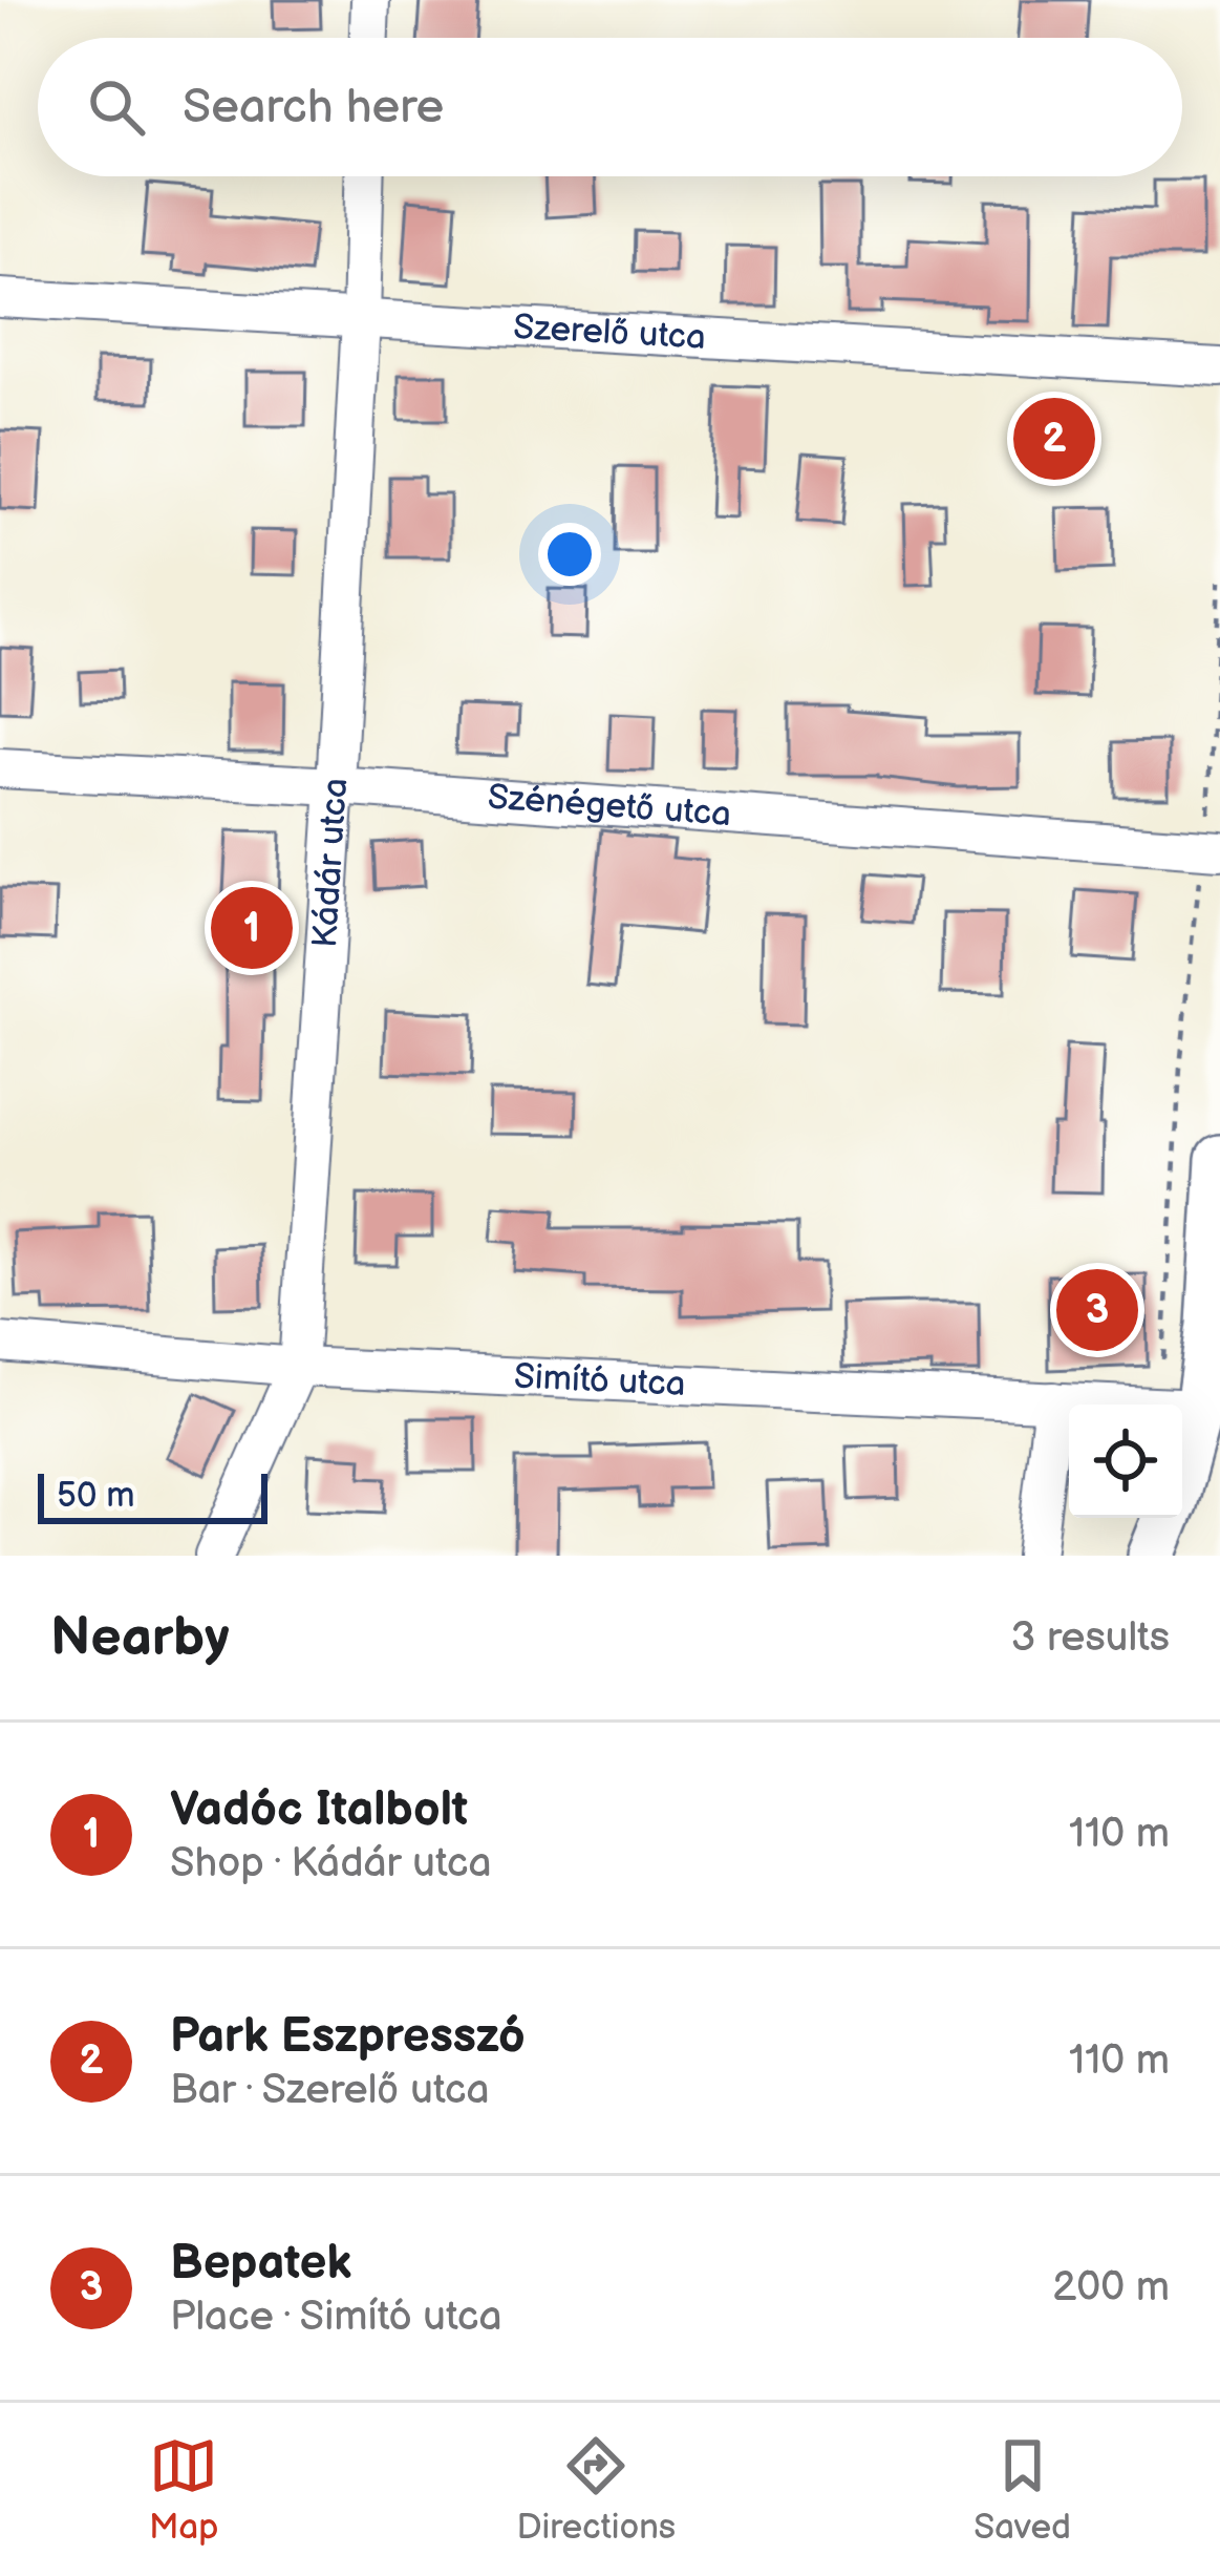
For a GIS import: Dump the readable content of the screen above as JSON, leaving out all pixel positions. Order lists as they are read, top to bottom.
{
  "streets": {
    "street": [
      "Szerelő utca",
      "Szénégető utca",
      "Kádár utca",
      "Simító utca"
    ]
  },
  "crossings": [
    ["Szerelő utca", "Kádár utca"],
    ["Szénégető utca", "Kádár utca"],
    ["Kádár utca", "Simító utca"]
  ],
  "scale_bar": "50 m",
  "page": {
    "search": "Search here",
    "pins": ["2", "1", "3"],
    "scale": "50 m",
    "heading": ["Nearby", "3 results"],
    "list": [
      {
        "mark": "1",
        "name": "Vadóc Italbolt",
        "note": "Shop · Kádár utca",
        "value": "110 m"
      },
      {
        "mark": "2",
        "name": "Park Eszpresszó",
        "note": "Bar · Szerelő utca",
        "value": "110 m"
      },
      {
        "mark": "3",
        "name": "Bepatek",
        "note": "Place · Simító utca",
        "value": "200 m"
      }
    ],
    "nav": ["Map", "Directions", "Saved"]
  }
}
